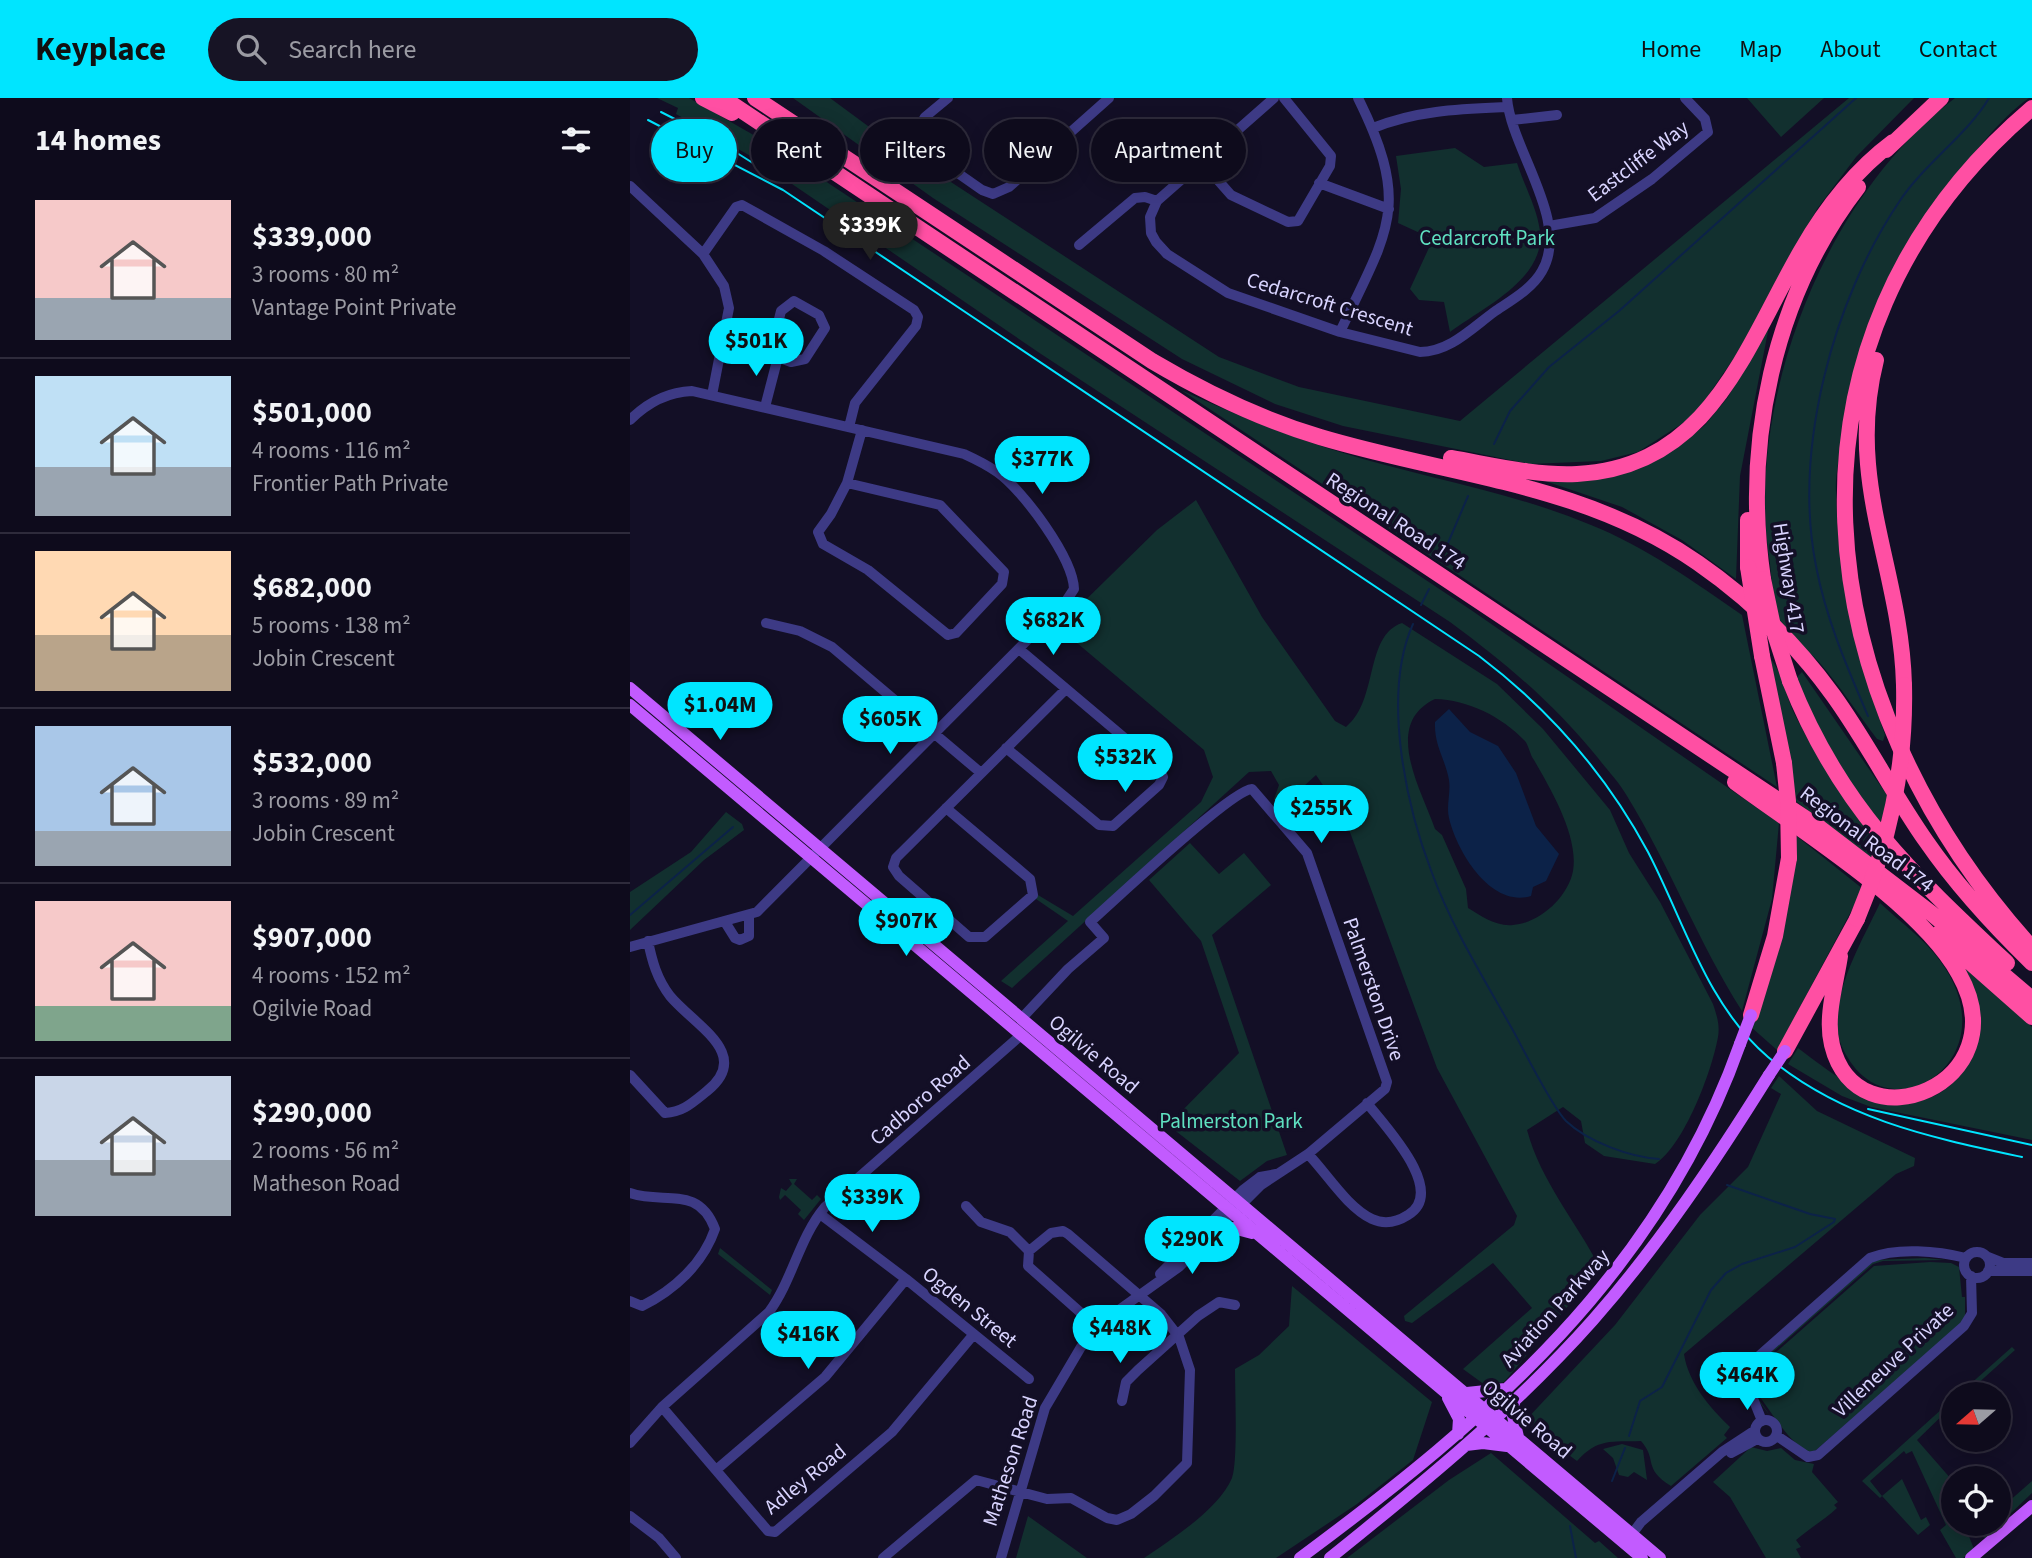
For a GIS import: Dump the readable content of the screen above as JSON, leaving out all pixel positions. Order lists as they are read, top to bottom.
{
  "streets": {
    "highway": ["Regional Road 174", "Highway 417"],
    "main road": ["Ogilvie Road", "Aviation Parkway"],
    "street": [
      "Eastcliffe Way",
      "Cedarcroft Crescent",
      "Palmerston Drive",
      "Cadboro Road",
      "Ogden Street",
      "Villeneuve Private",
      "Matheson Road",
      "Adley Road"
    ]
  },
  "crossings": [
    ["Eastcliffe Way", "Cedarcroft Crescent"],
    ["Palmerston Drive", "Ogilvie Road"],
    ["Palmerston Drive", "Matheson Road"],
    ["Ogilvie Road", "Cadboro Road"],
    ["Ogilvie Road", "Aviation Parkway"],
    ["Ogilvie Road", "Matheson Road"],
    ["Cadboro Road", "Ogden Street"],
    ["Cadboro Road", "Adley Road"],
    ["Ogden Street", "Adley Road"]
  ],
  "parks": ["Cedarcroft Park", "Palmerston Park"],
  "north": "left",
  "page": {
    "header": "Keyplace",
    "search": "Search here",
    "nav": [
      "Home",
      "Map",
      "About",
      "Contact"
    ],
    "heading": "14 homes",
    "chip": [
      "Buy",
      "Rent",
      "Filters",
      "New",
      "Apartment"
    ],
    "list": [
      {
        "name": "$339,000",
        "note": "3 rooms · 80 m² · Vantage Point Private"
      },
      {
        "name": "$501,000",
        "note": "4 rooms · 116 m² · Frontier Path Private"
      },
      {
        "name": "$682,000",
        "note": "5 rooms · 138 m² · Jobin Crescent"
      },
      {
        "name": "$532,000",
        "note": "3 rooms · 89 m² · Jobin Crescent"
      },
      {
        "name": "$907,000",
        "note": "4 rooms · 152 m² · Ogilvie Road"
      },
      {
        "name": "$290,000",
        "note": "2 rooms · 56 m² · Matheson Road"
      }
    ],
    "price": [
      "$339K",
      "$501K",
      "$377K",
      "$682K",
      "$1.04M",
      "$605K",
      "$532K",
      "$255K",
      "$907K",
      "$339K",
      "$290K",
      "$448K",
      "$416K",
      "$464K"
    ]
  }
}
